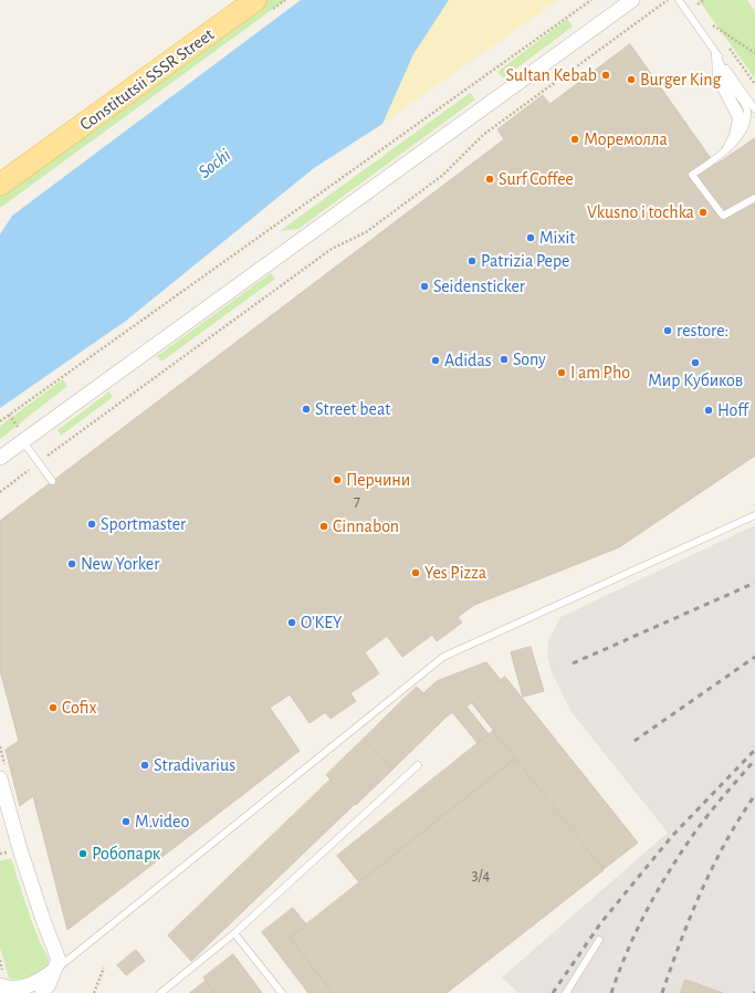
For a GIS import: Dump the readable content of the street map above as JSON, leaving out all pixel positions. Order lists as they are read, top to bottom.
{
  "streets": {
    "main road": ["Constitutsii SSSR Street"]
  },
  "water": ["Sochi"],
  "places": [
    "Sultan Kebab",
    "Burger King",
    "Моремолла",
    "Surf Coffee",
    "Vkusno i tochka",
    "Mixit",
    "Patrizia Pepe",
    "Seidensticker",
    "restore:",
    "Sony",
    "Adidas",
    "Мир Кубиков",
    "I am Pho",
    "Street beat",
    "Hoff",
    "Перчини",
    "Sportmaster",
    "Cinnabon",
    "New Yorker",
    "Yes Pizza",
    "O’KEY",
    "Cofix",
    "Stradivarius",
    "M.video",
    "Робопарк"
  ],
  "house_numbers": ["7", "3/4"]
}
